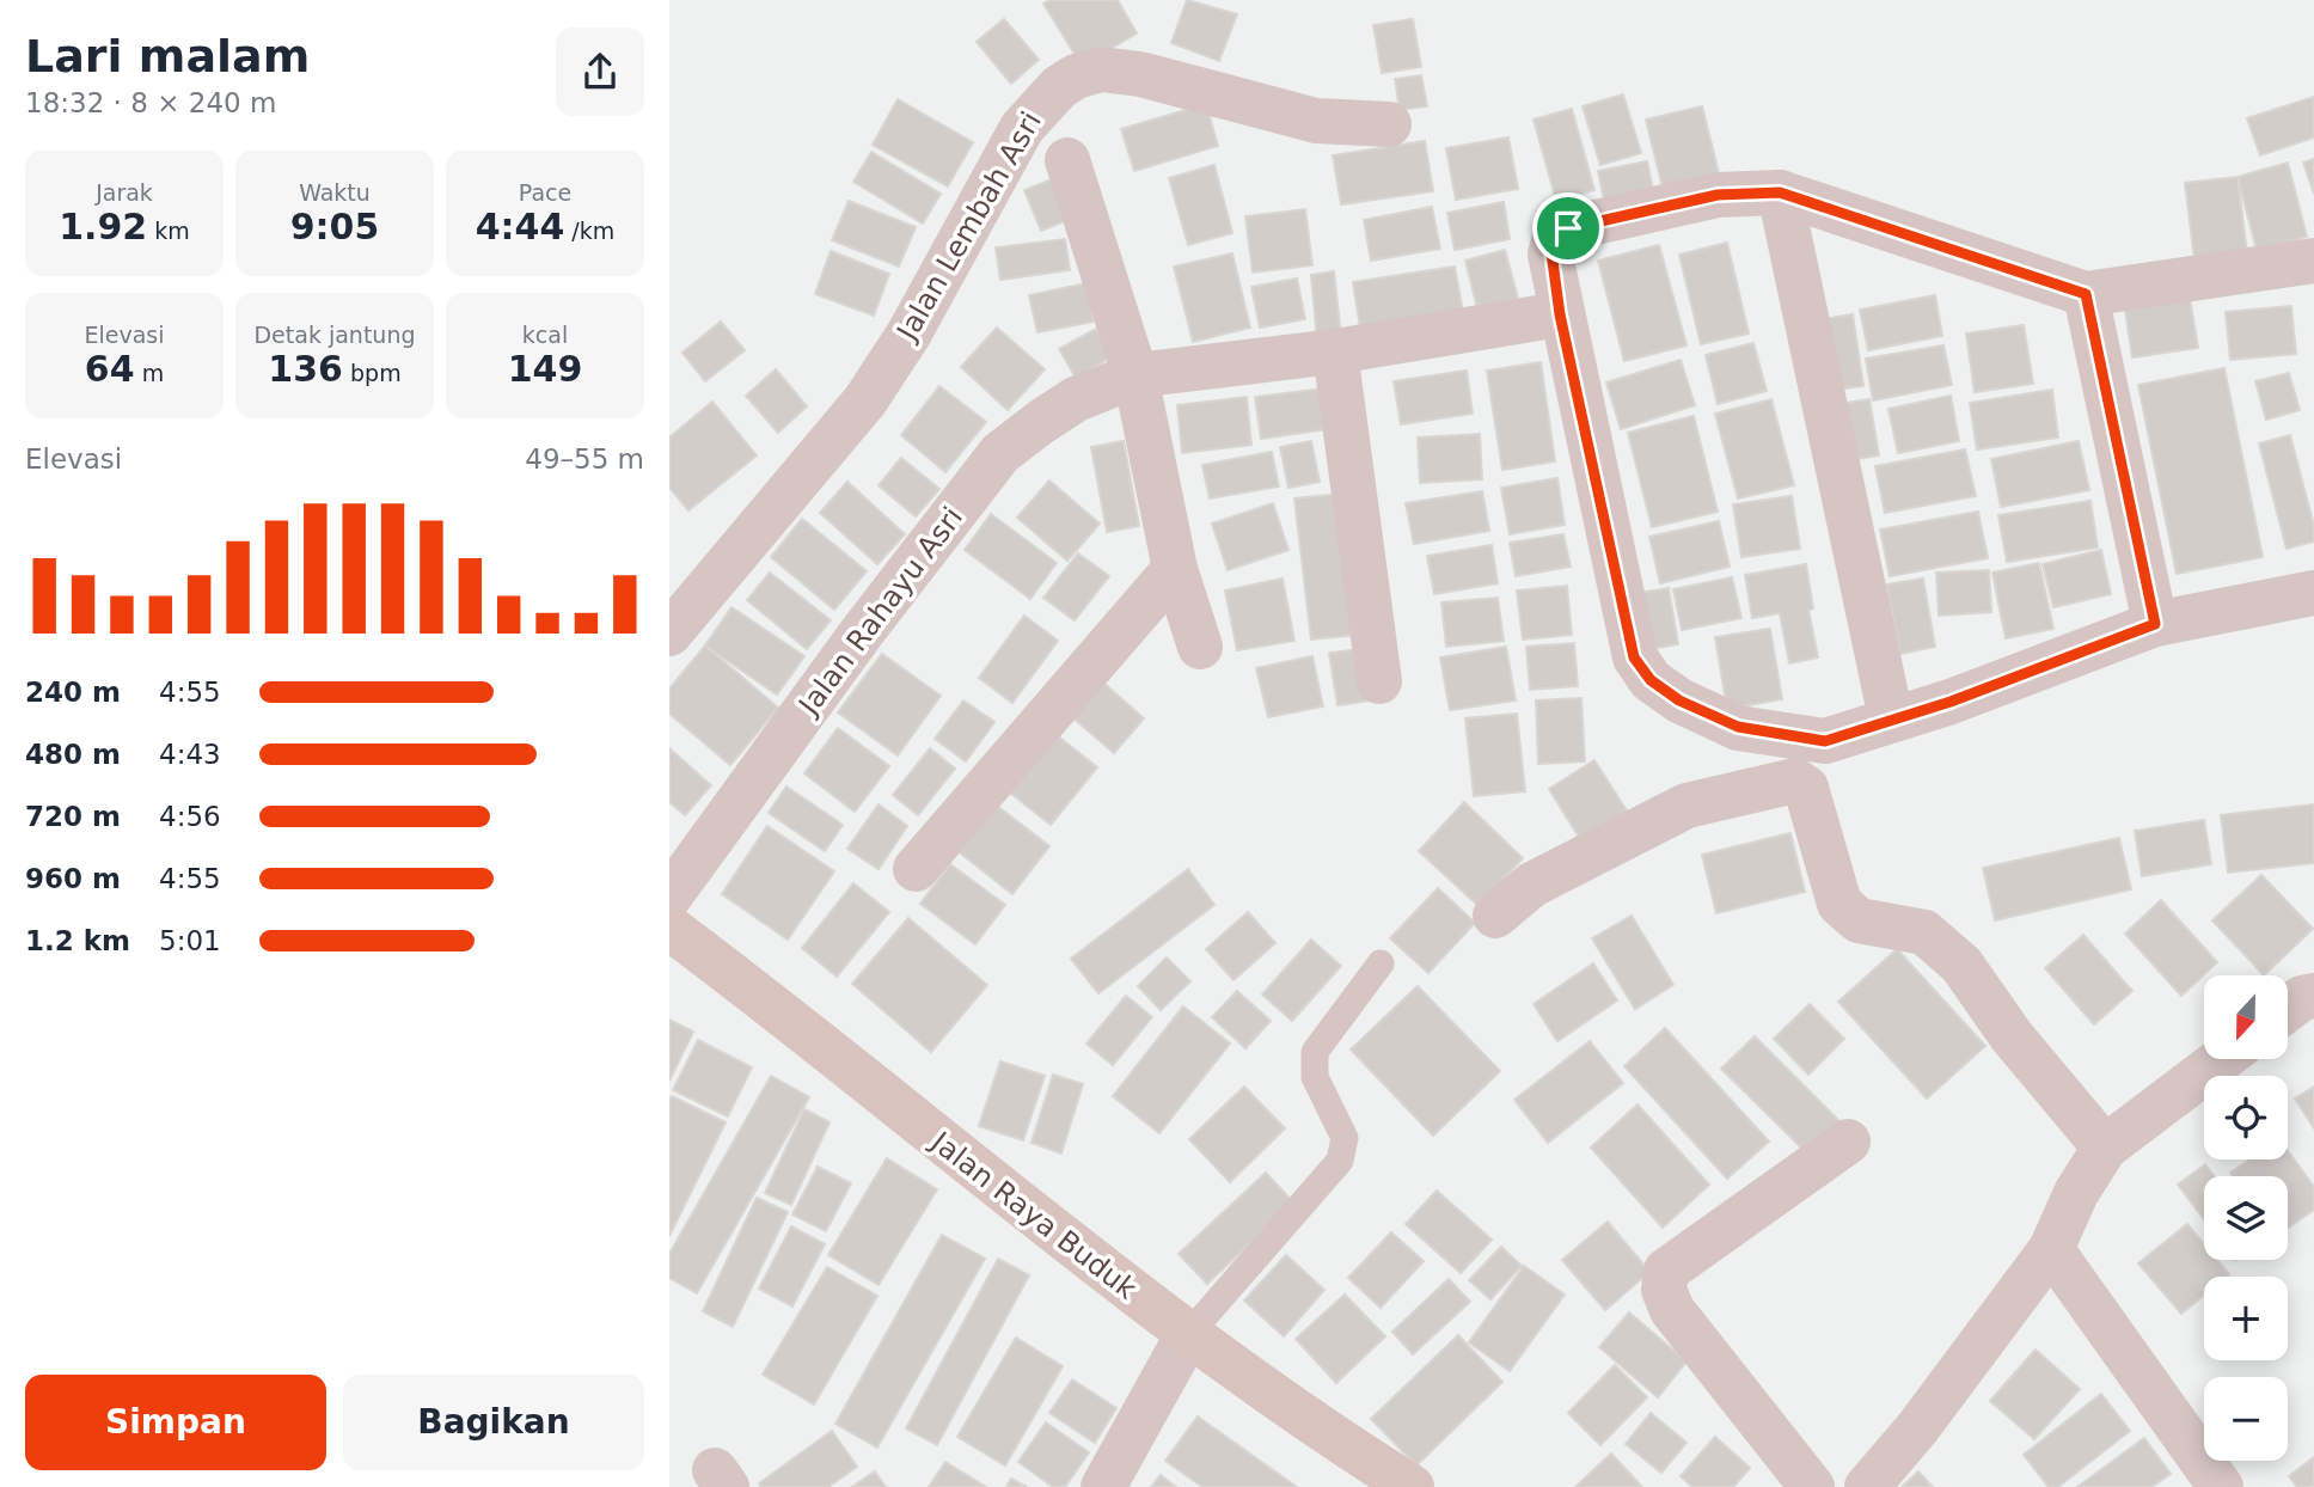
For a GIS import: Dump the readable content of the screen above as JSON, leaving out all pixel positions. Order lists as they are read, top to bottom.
{
  "streets": {
    "street": ["Jalan Lembah Asri", "Jalan Rahayu Asri", "Jalan Raya Buduk"]
  },
  "north": "bottom",
  "page": {
    "heading": ["Lari malam", "18:32 · 8 × 240 m"],
    "stats": [
      ["Jarak", "1.92 km"],
      ["Waktu", "9:05"],
      ["Pace", "4:44 /km"],
      ["Elevasi", "64 m"],
      ["Detak jantung", "136 bpm"],
      ["kcal", "149"]
    ],
    "chart": ["Elevasi", "49–55 m"],
    "list": [
      {
        "name": "240 m",
        "note": "4:55"
      },
      {
        "name": "480 m",
        "note": "4:43"
      },
      {
        "name": "720 m",
        "note": "4:56"
      },
      {
        "name": "960 m",
        "note": "4:55"
      },
      {
        "name": "1.2 km",
        "note": "5:01"
      }
    ],
    "map_buttons": ["+", "−"],
    "buttons": ["Simpan", "Bagikan"]
  }
}
